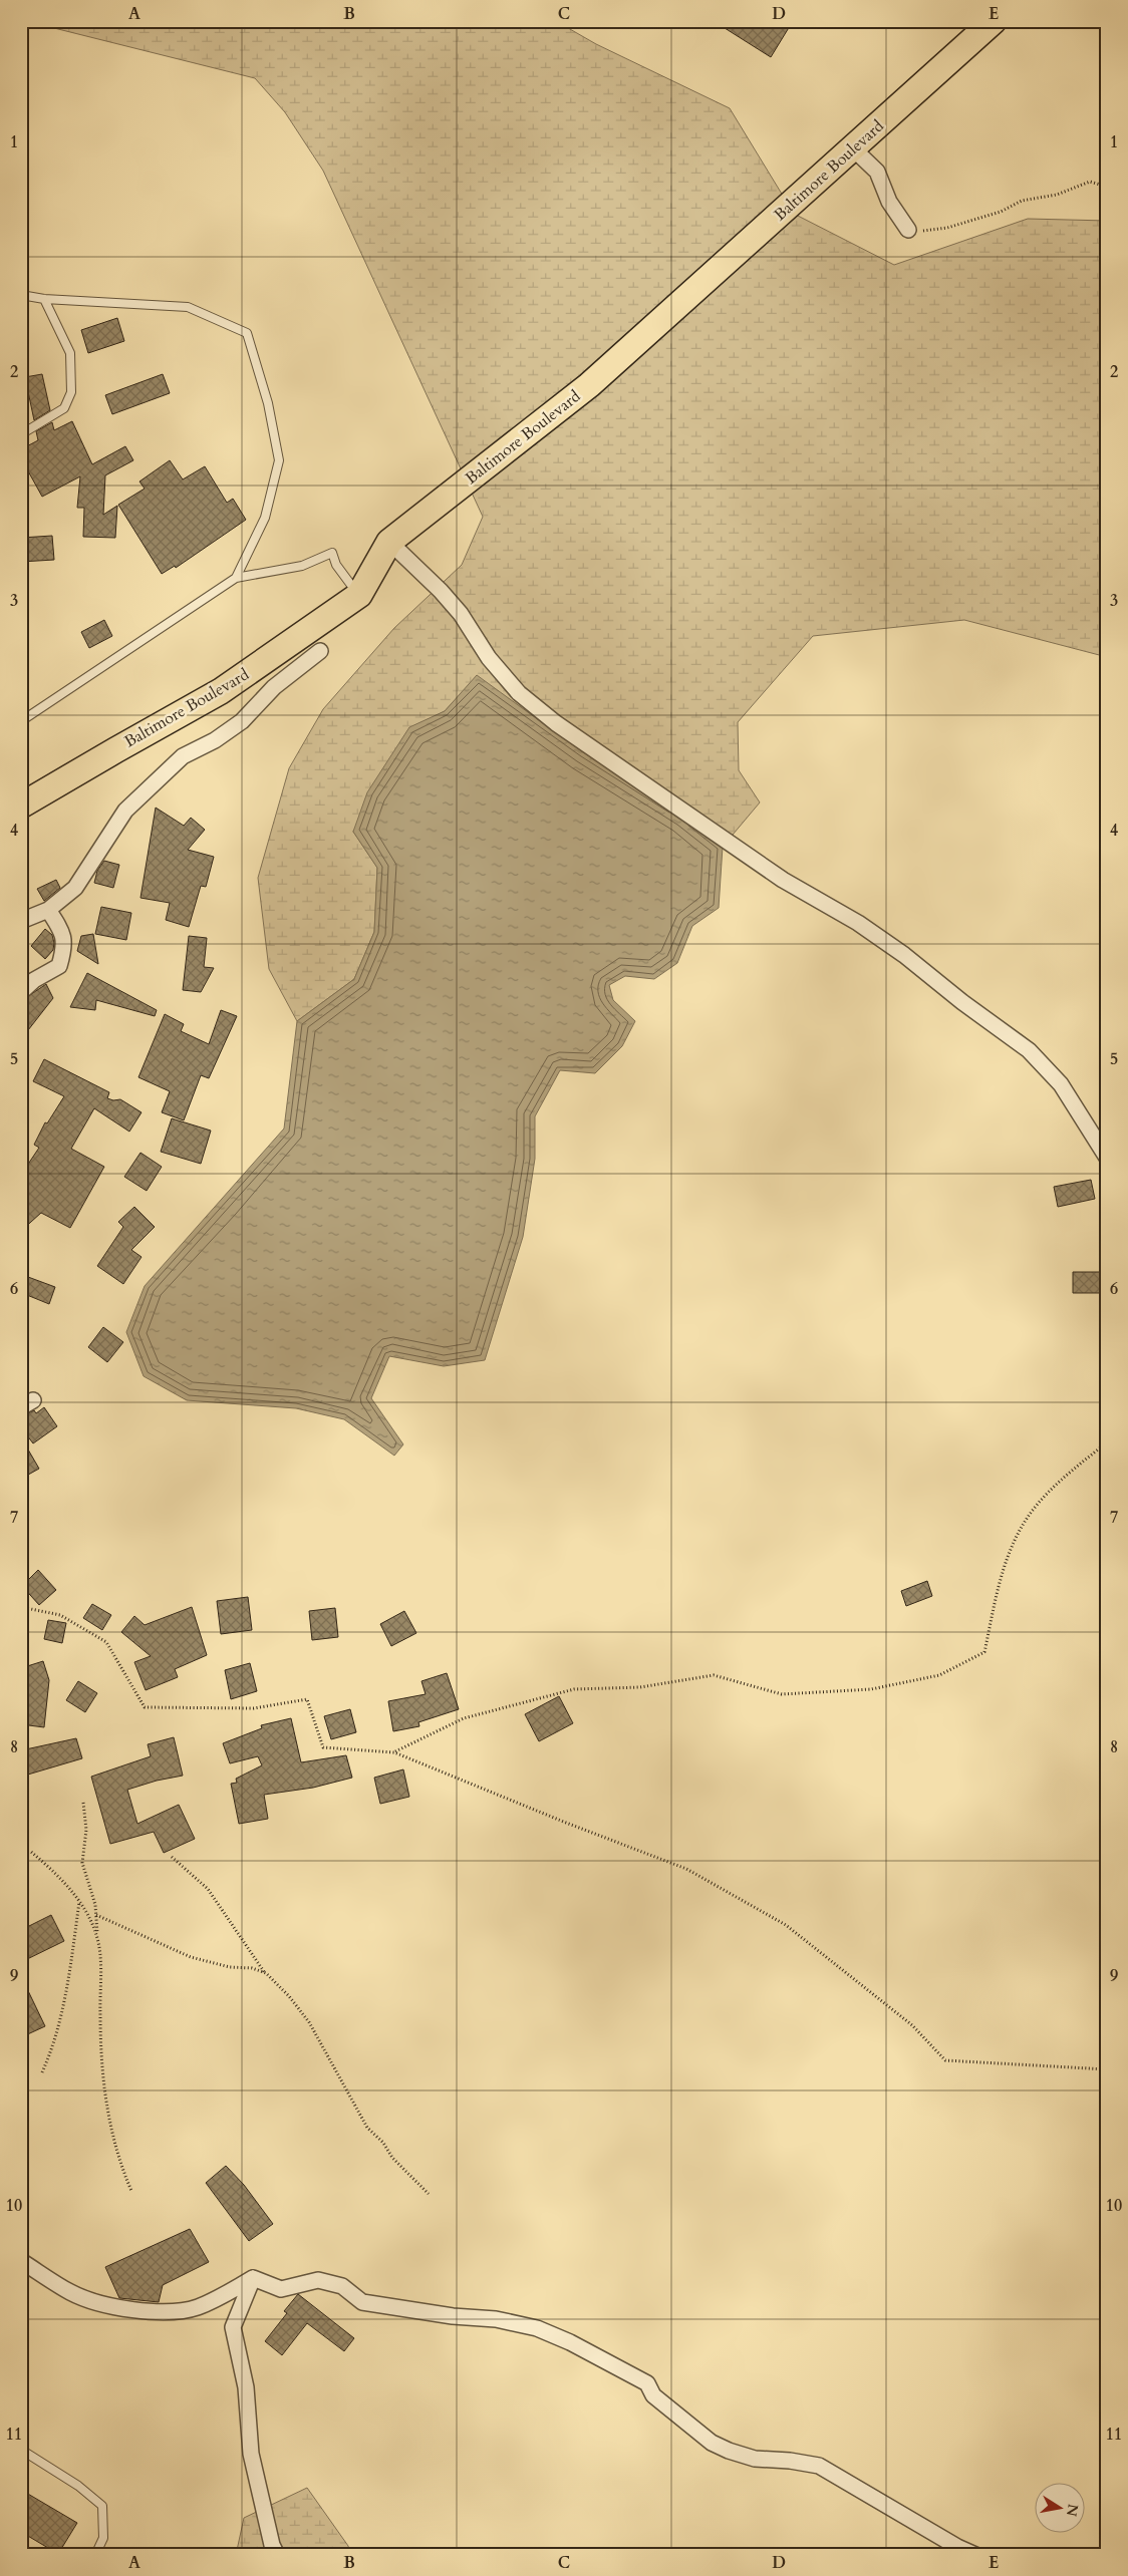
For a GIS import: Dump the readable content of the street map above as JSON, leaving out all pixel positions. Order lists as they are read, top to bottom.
{
  "streets": {
    "highway": ["Baltimore Boulevard"]
  },
  "north": "right",
  "grid": {
    "columns": [
      "A",
      "B",
      "C",
      "D",
      "E"
    ],
    "rows": [
      "1",
      "2",
      "3",
      "4",
      "5",
      "6",
      "7",
      "8",
      "9",
      "10",
      "11"
    ]
  }
}
